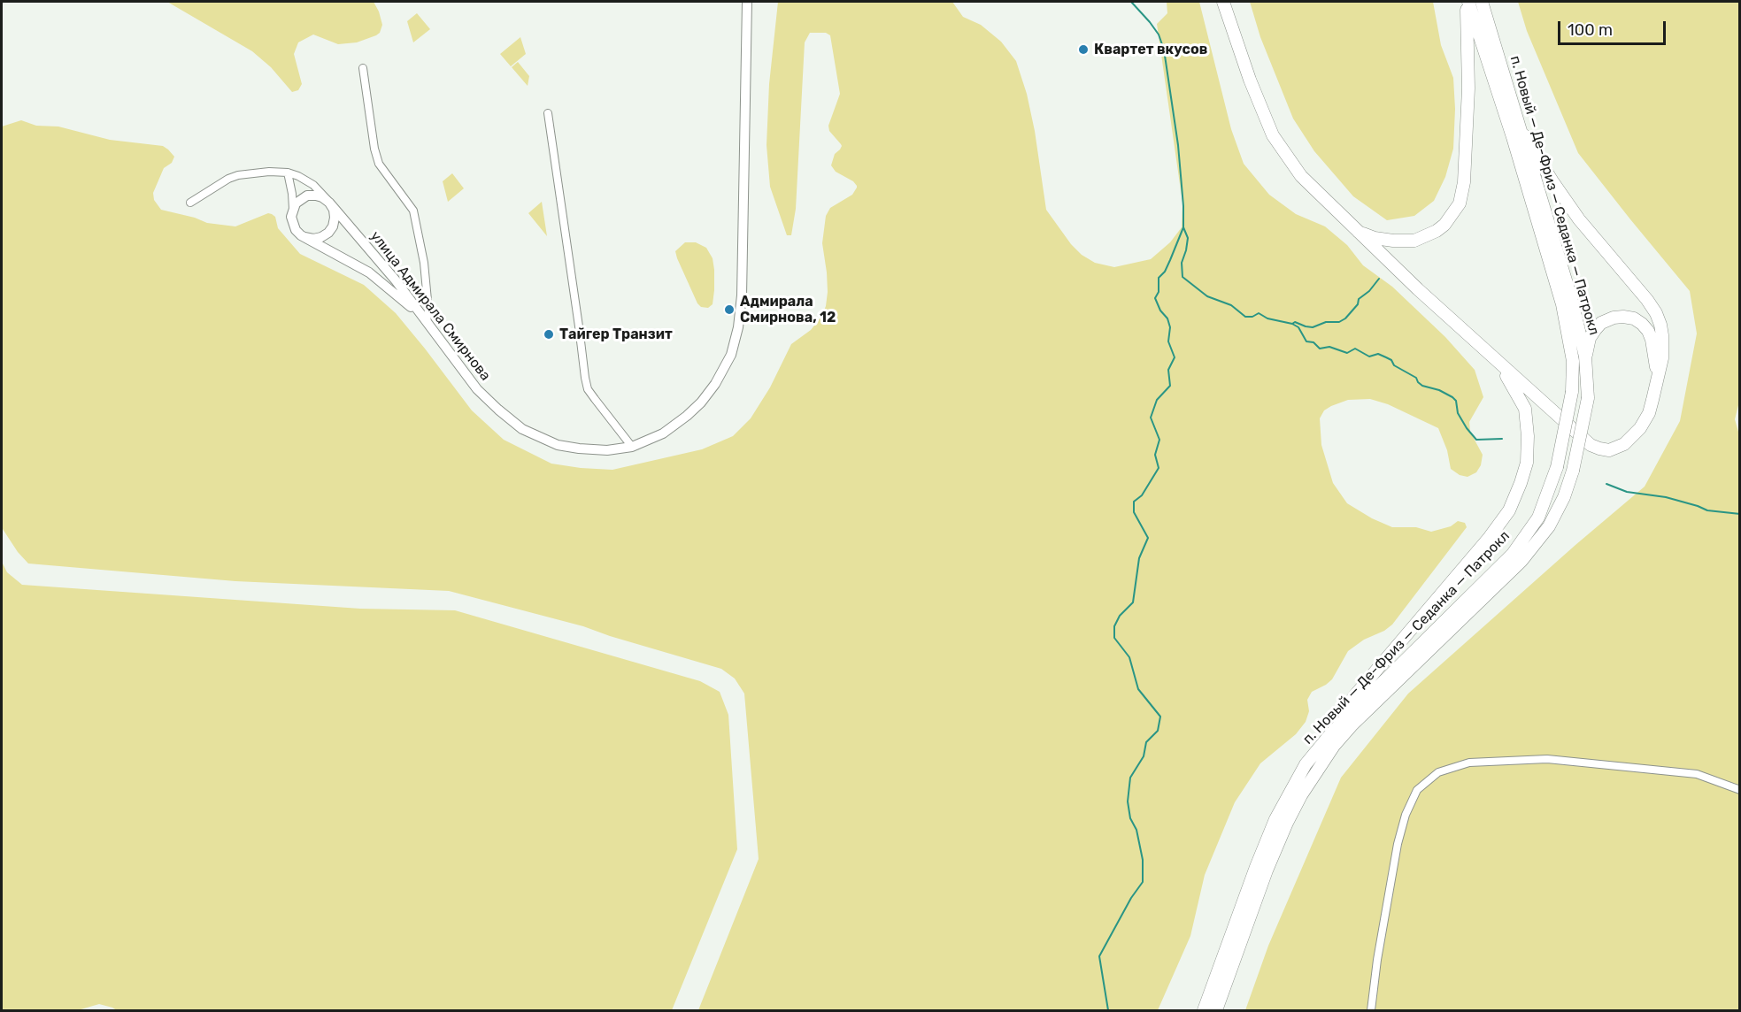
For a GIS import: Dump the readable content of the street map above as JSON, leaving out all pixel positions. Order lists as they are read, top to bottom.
{
  "streets": {
    "main road": ["п. Новый — Де-Фриз — Седанка — Патрокл"],
    "street": ["улица Адмирала Смирнова"]
  },
  "places": ["Квартет вкусов", "Адмирала Смирнова, 12", "Тайгер Транзит"],
  "scale_bar": "100 m"
}
